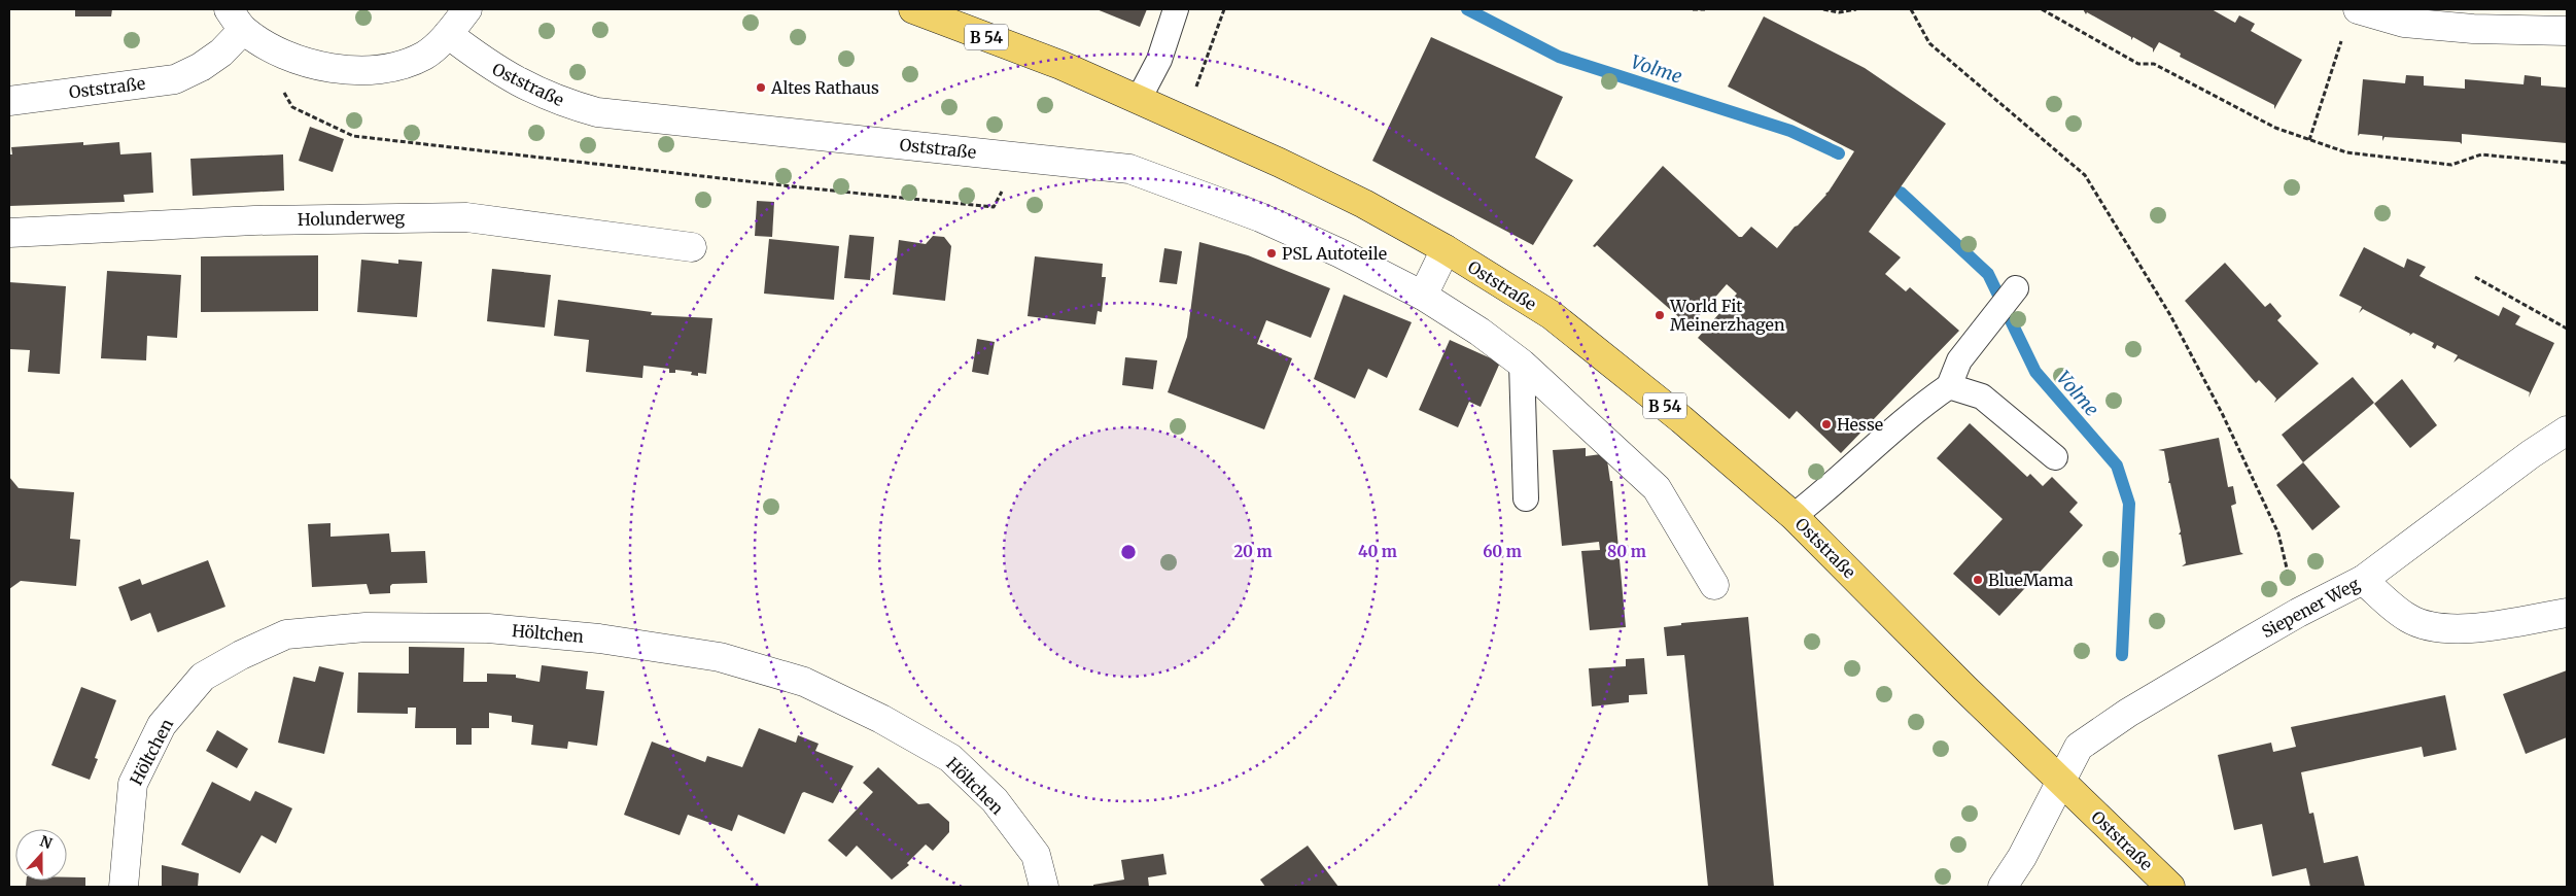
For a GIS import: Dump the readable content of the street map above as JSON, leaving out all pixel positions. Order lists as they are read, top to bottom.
{
  "streets": {
    "main road": ["B 54", "Oststraße"],
    "street": ["Holunderweg", "Siepener Weg", "Höltchen"]
  },
  "crossings": [
    ["Oststraße", "Siepener Weg"]
  ],
  "water": ["Volme"],
  "places": [
    "Altes Rathaus",
    "PSL Autoteile",
    "World Fit Meinerzhagen",
    "Hesse",
    "BlueMama"
  ],
  "north": "top",
  "rings": [
    "20 m",
    "40 m",
    "60 m",
    "80 m"
  ]
}
